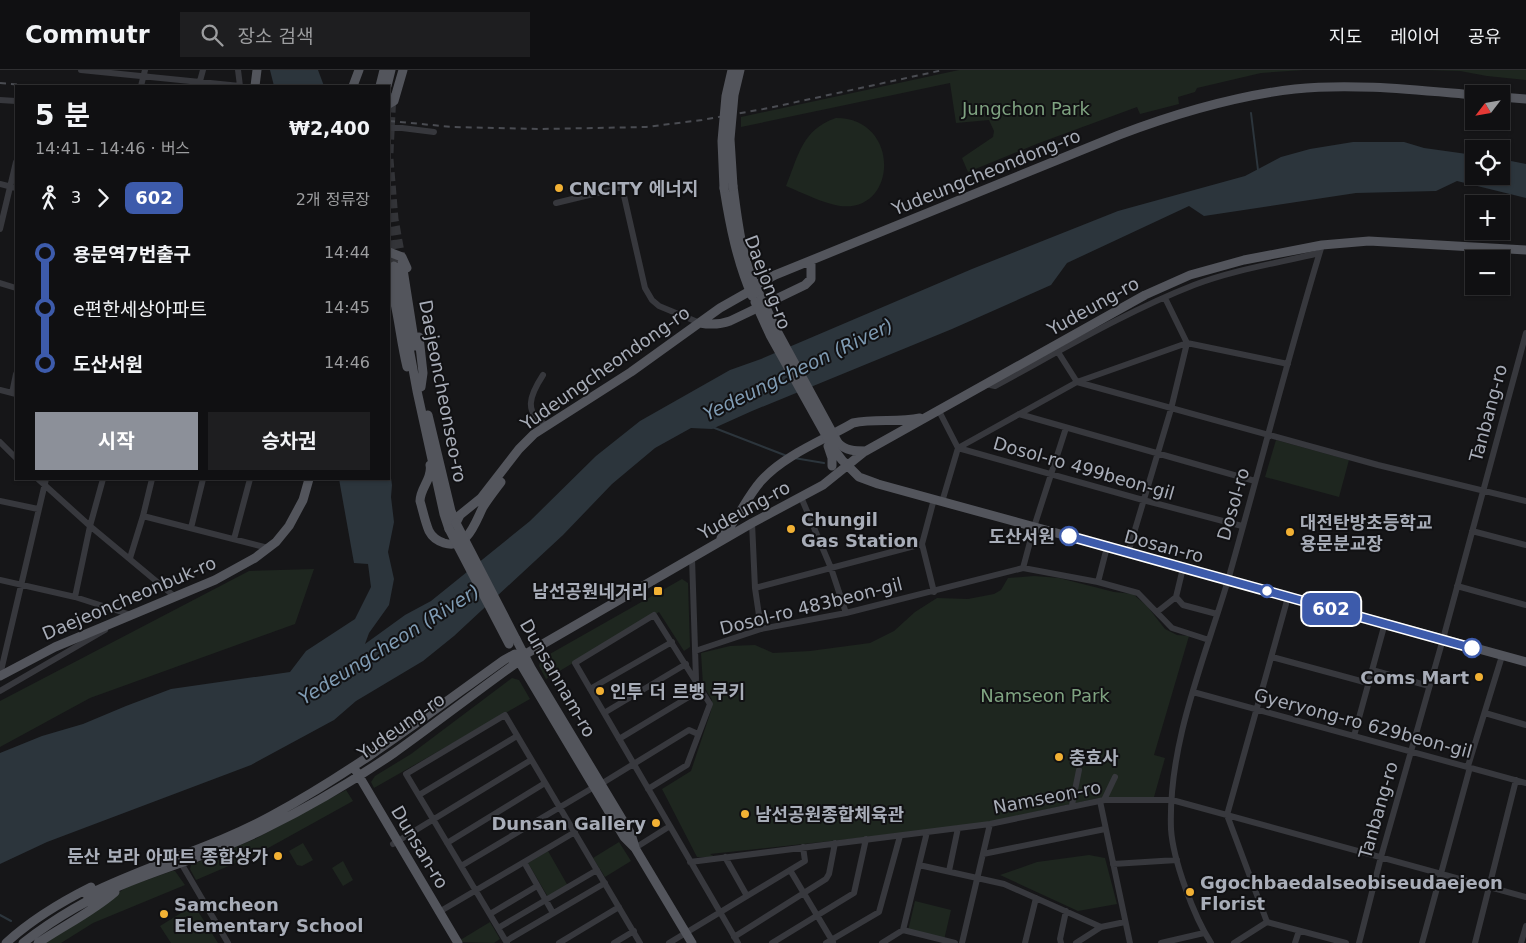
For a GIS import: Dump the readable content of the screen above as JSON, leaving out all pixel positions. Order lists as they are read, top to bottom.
{
  "streets": {
    "main road": [
      "Yudeungcheondong-ro",
      "Daejong-ro",
      "Yudeung-ro",
      "Daejeoncheonseo-ro",
      "Dosan-ro",
      "Daejeoncheonbuk-ro",
      "Dunsannam-ro",
      "Dunsan-ro"
    ],
    "street": [
      "Tanbang-ro",
      "Dosol-ro 499beon-gil",
      "Dosol-ro",
      "Dosol-ro 483beon-gil",
      "Gyeryong-ro 629beon-gil",
      "Namseon-ro"
    ]
  },
  "crossings": [
    ["Yudeungcheondong-ro", "Daejong-ro"],
    ["Yudeungcheondong-ro", "Daejeoncheonseo-ro"],
    ["Yudeungcheondong-ro", "Dunsannam-ro"],
    ["Daejong-ro", "Yudeung-ro"],
    ["Daejong-ro", "Dosan-ro"],
    ["Yudeung-ro", "Dosol-ro"],
    ["Yudeung-ro", "Dosan-ro"],
    ["Yudeung-ro", "Dunsannam-ro"],
    ["Yudeung-ro", "Dunsan-ro"],
    ["Daejeoncheonseo-ro", "Dunsannam-ro"],
    ["Tanbang-ro", "Dosan-ro"],
    ["Tanbang-ro", "Gyeryong-ro 629beon-gil"],
    ["Tanbang-ro", "Namseon-ro"],
    ["Dosol-ro 499beon-gil", "Dosol-ro"],
    ["Dosol-ro", "Dosan-ro"],
    ["Dosol-ro", "Dosol-ro 483beon-gil"],
    ["Dosol-ro", "Gyeryong-ro 629beon-gil"],
    ["Dosol-ro", "Namseon-ro"]
  ],
  "water": ["Yedeungcheon (River)"],
  "parks": ["Jungchon Park", "Namseon Park"],
  "places": {
    "other": [
      "CNCITY 에너지",
      "Chungil Gas Station",
      "대전탄방초등학교 용문분교장",
      "도산서원",
      "Coms Mart",
      "인투 더 르뱅 쿠키",
      "충효사",
      "남선공원종합체육관",
      "Dunsan Gallery",
      "둔산 보라 아파트 종합상가",
      "Ggochbaedalseobiseudaejeon Florist",
      "Samcheon Elementary School"
    ],
    "transit": ["남선공원네거리"]
  },
  "lines": ["bus line 602"],
  "north": "bottom left",
  "page": {
    "header": "Commutr",
    "search": "장소 검색",
    "nav": ["지도", "레이어", "공유"],
    "on_map": "602",
    "map_buttons": ["+", "−"],
    "heading": ["5 분", "14:41 – 14:46 · 버스", "₩2,400"],
    "legs": ["3", "602", "2개 정류장"],
    "list": [
      {
        "name": "용문역7번출구",
        "value": "14:44"
      },
      {
        "name": "e편한세상아파트",
        "value": "14:45"
      },
      {
        "name": "도산서원",
        "value": "14:46"
      }
    ],
    "buttons": ["시작", "승차권"]
  }
}
